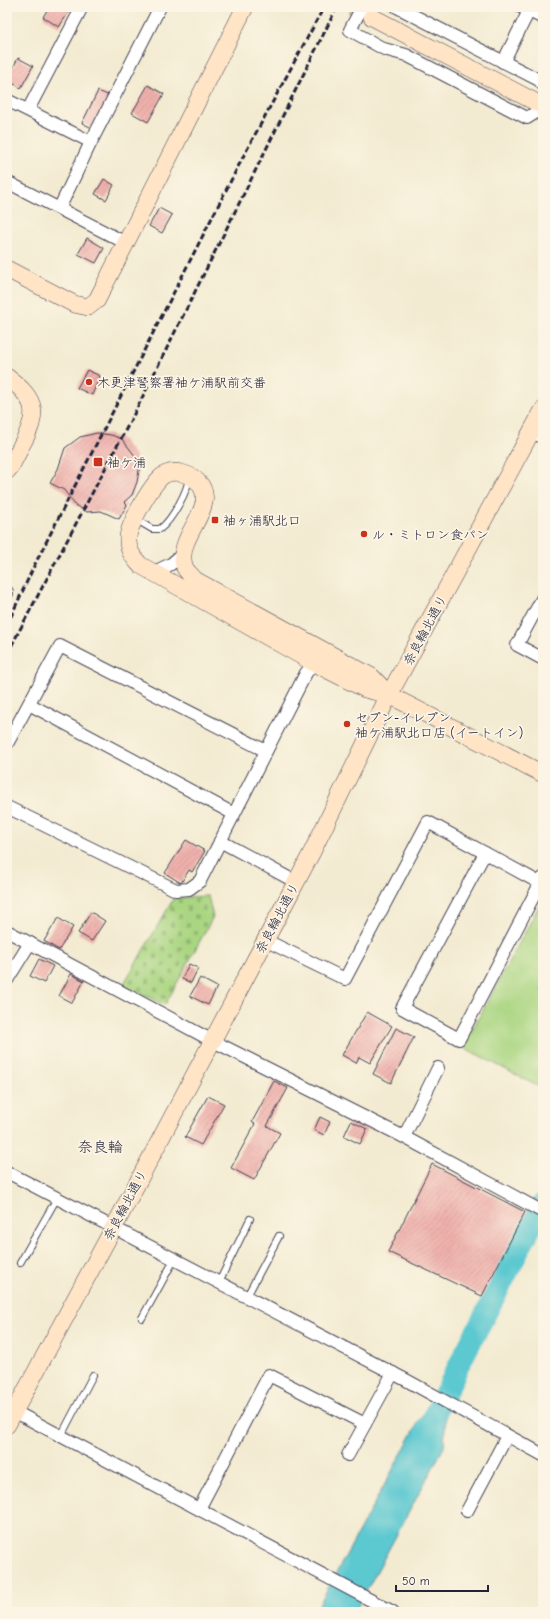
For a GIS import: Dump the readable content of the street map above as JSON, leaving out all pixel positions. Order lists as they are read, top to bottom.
{
  "streets": {
    "street": ["奈良輪北通り"]
  },
  "districts": ["奈良輪"],
  "places": {
    "other": ["木更津警察署袖ケ浦駅前交番", "ル・ミトロン食パン", "セブン-イレブン 袖ケ浦駅北口店 (イートイン)"],
    "transit": ["袖ケ浦", "袖ヶ浦駅北口"]
  },
  "scale_bar": "50 m"
}
